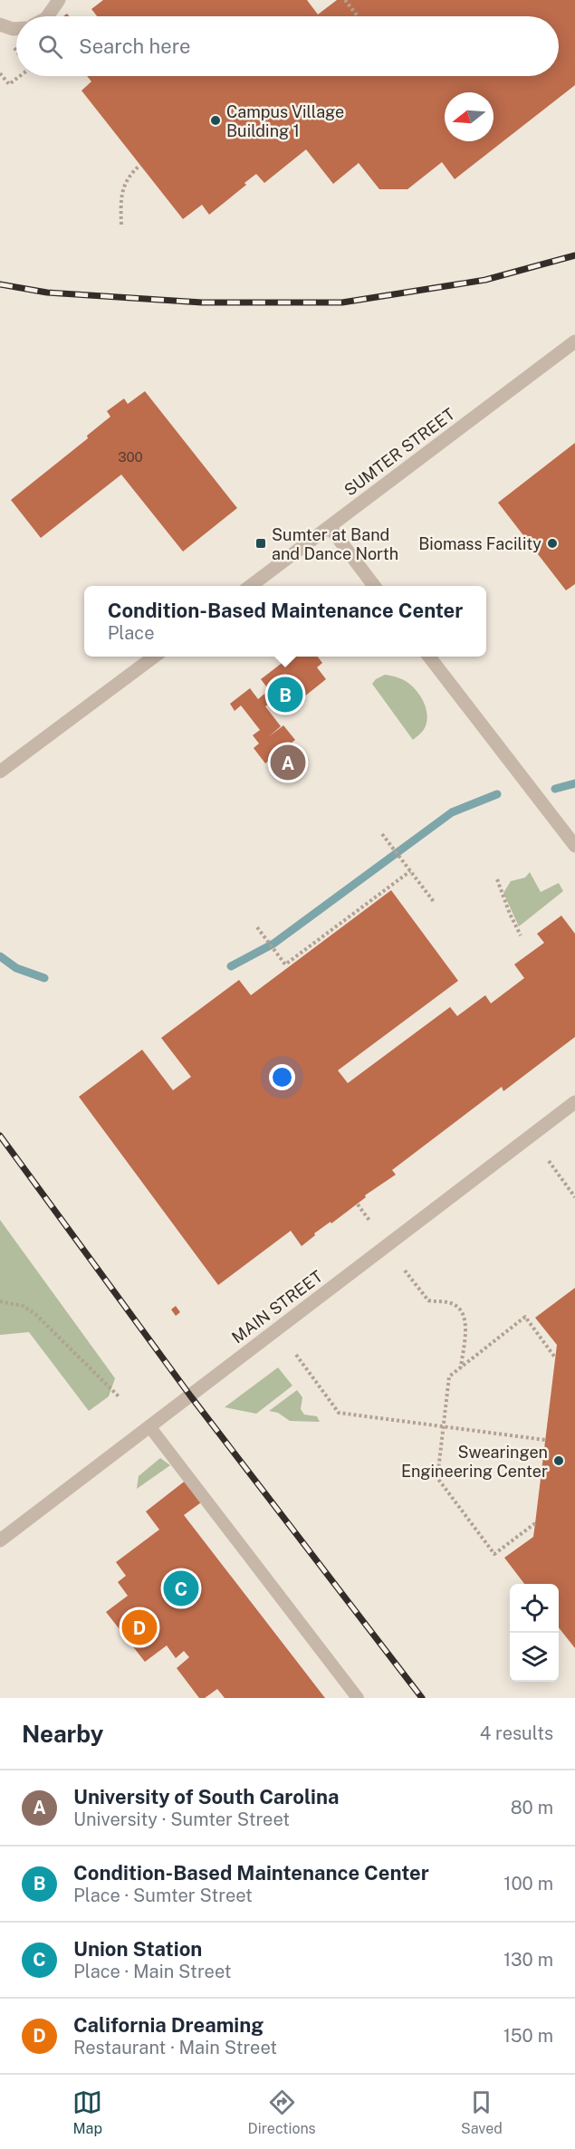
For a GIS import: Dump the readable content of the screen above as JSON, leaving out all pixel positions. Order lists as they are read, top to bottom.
{
  "streets": {
    "street": ["SUMTER STREET", "MAIN STREET"]
  },
  "places": {
    "other": ["Campus Village Building 1", "Biomass Facility", "Swearingen Engineering Center"],
    "transit": ["Sumter at Band and Dance North"]
  },
  "house_numbers": ["300"],
  "north": "left",
  "page": {
    "search": "Search here",
    "popup": ["Condition-Based Maintenance Center", "Place"],
    "pins": [
      "B",
      "A",
      "C",
      "D"
    ],
    "heading": ["Nearby", "4 results"],
    "list": [
      {
        "mark": "A",
        "name": "University of South Carolina",
        "note": "University · Sumter Street",
        "value": "80 m"
      },
      {
        "mark": "B",
        "name": "Condition-Based Maintenance Center",
        "note": "Place · Sumter Street",
        "value": "100 m"
      },
      {
        "mark": "C",
        "name": "Union Station",
        "note": "Place · Main Street",
        "value": "130 m"
      },
      {
        "mark": "D",
        "name": "California Dreaming",
        "note": "Restaurant · Main Street",
        "value": "150 m"
      }
    ],
    "nav": ["Map", "Directions", "Saved"]
  }
}
